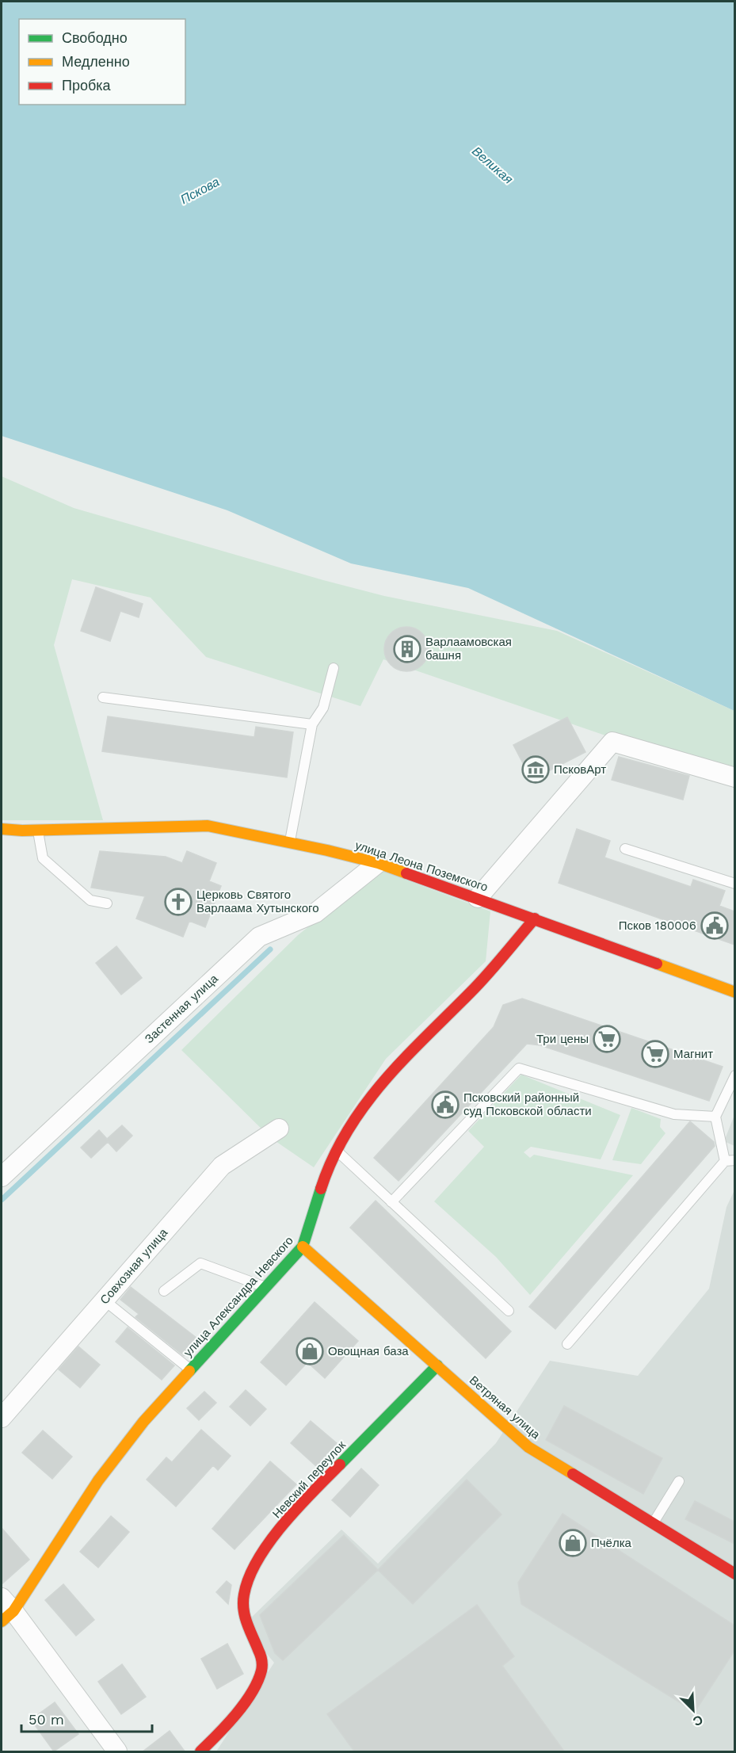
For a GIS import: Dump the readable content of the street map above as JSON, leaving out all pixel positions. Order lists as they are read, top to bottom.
{
  "streets": {
    "street": [
      "улица Леона Поземского",
      "Застенная улица",
      "Совхозная улица",
      "улица Александра Невского",
      "Ветряная улица",
      "Невский переулок"
    ]
  },
  "crossings": [
    ["улица Леона Поземского", "Застенная улица"],
    ["улица Леона Поземского", "улица Александра Невского"],
    ["улица Александра Невского", "Ветряная улица"],
    ["Ветряная улица", "Невский переулок"]
  ],
  "water": ["Великая", "Пскова"],
  "places": {
    "building": ["Варлаамовская башня"],
    "museum": ["ПсковАрт"],
    "church": ["Церковь Святого Варлаама Хутынского"],
    "public building": ["Псков 180006", "Псковский районный суд Псковской области"],
    "supermarket": ["Три цены", "Магнит"],
    "shop": ["Овощная база", "Пчёлка"]
  },
  "legend": ["Свободно", "Медленно", "Пробка"],
  "scale_bar": "50 m",
  "north": "bottom right"
}
